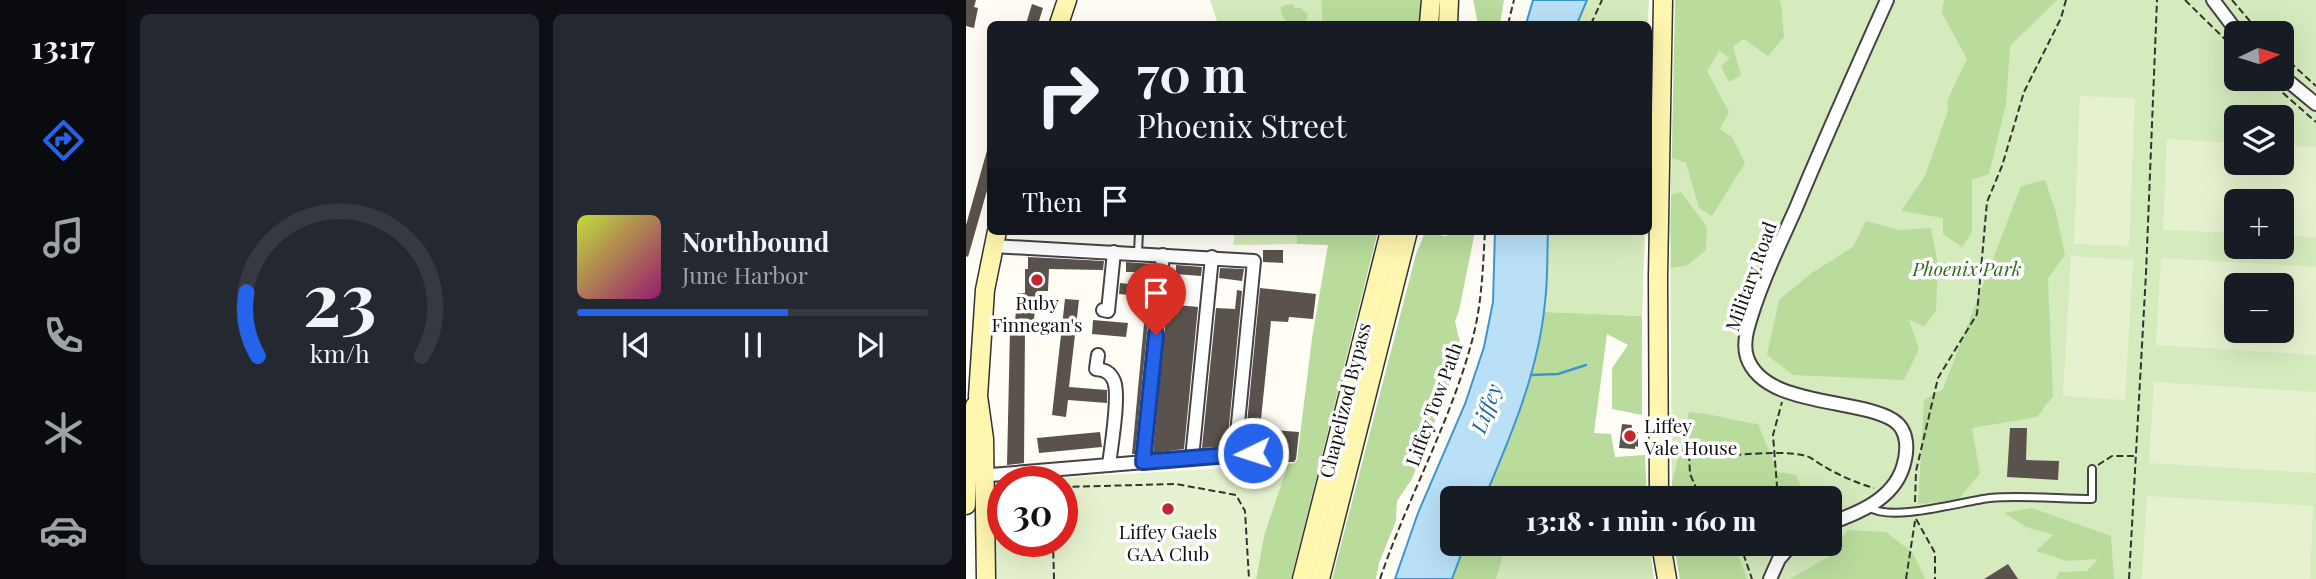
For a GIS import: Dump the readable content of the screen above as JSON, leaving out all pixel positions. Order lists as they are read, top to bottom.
{
  "streets": {
    "main road": ["Chapelizod Bypass"],
    "street": ["Military Road"],
    "path": ["Liffey Tow Path"]
  },
  "water": ["Liffey"],
  "parks": ["Phoenix Park"],
  "places": ["Ruby Finnegan's", "Liffey Vale House", "Liffey Gaels GAA Club"],
  "north": "right",
  "page": {
    "tabs": "13:17",
    "map_buttons": ["+", "−"],
    "turn": ["70 m", "Phoenix Street"],
    "then": "Then",
    "song": ["Northbound", "June Harbor"],
    "limit": "30",
    "trip": "13:18 · 1 min · 160 m",
    "gauge": ["23", "km/h"]
  }
}
